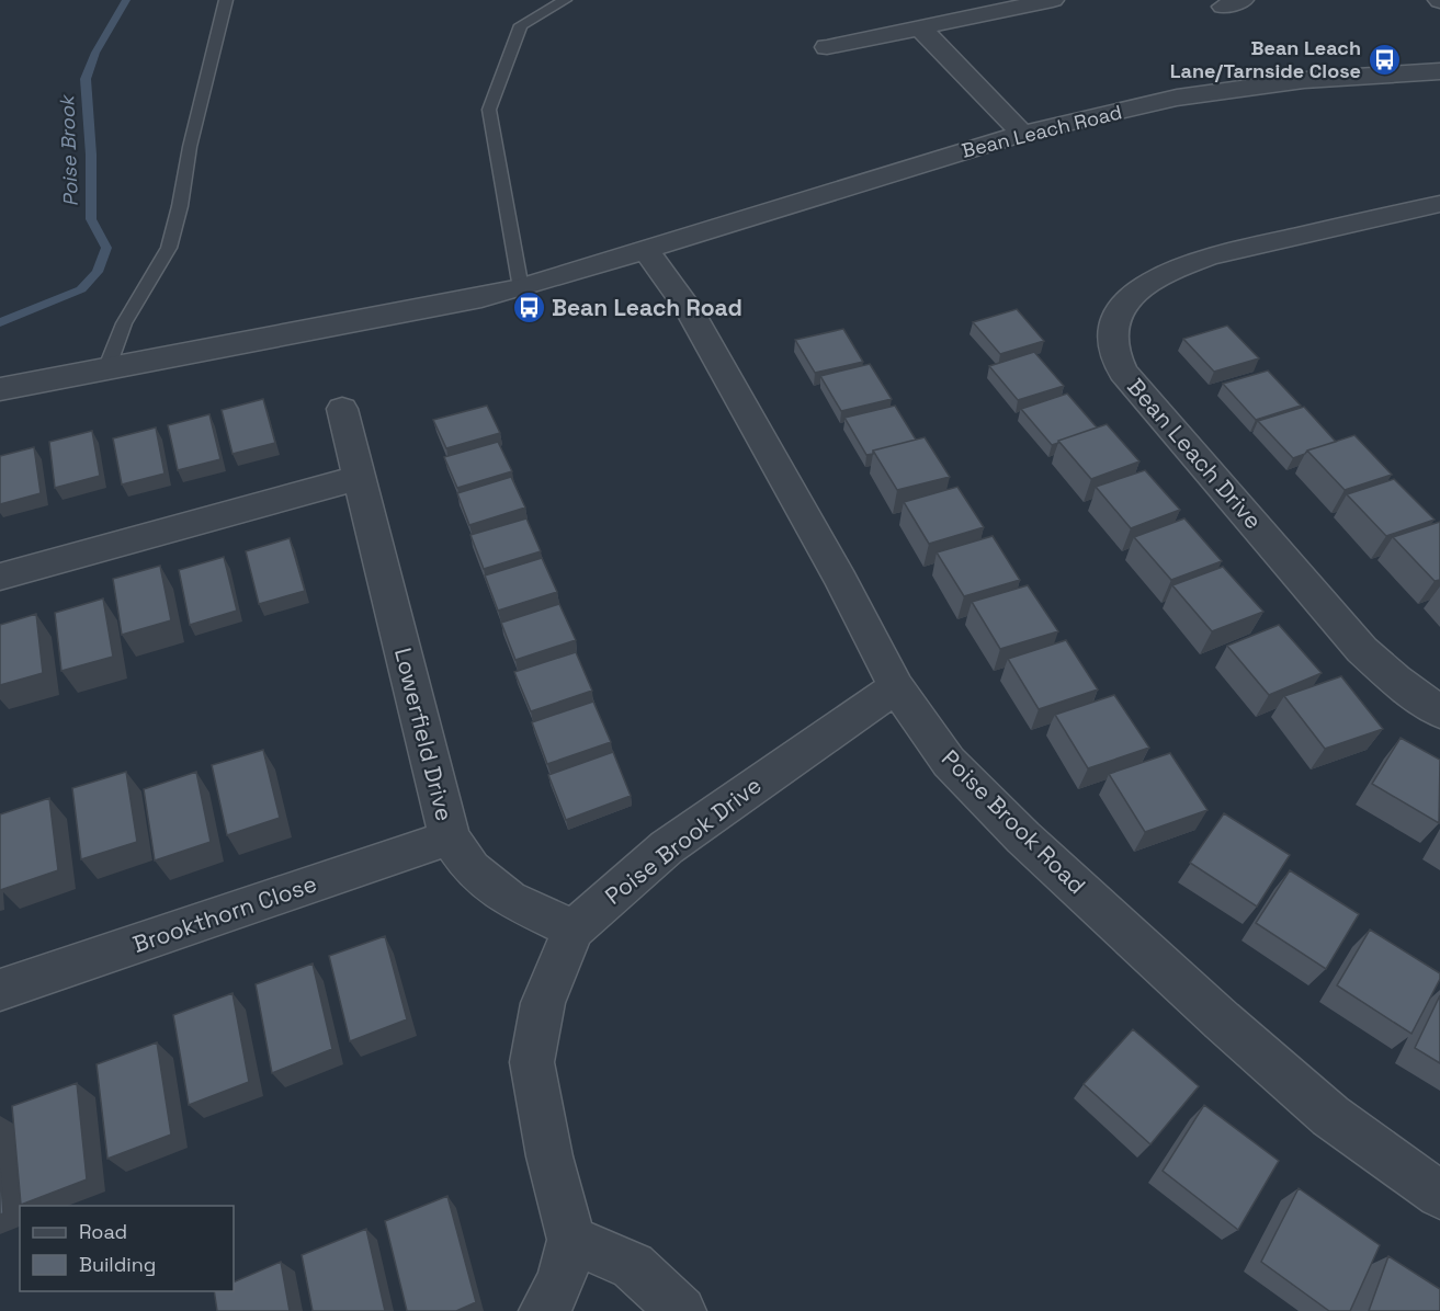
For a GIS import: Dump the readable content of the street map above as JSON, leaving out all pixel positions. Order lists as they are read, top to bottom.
{
  "streets": {
    "street": [
      "Bean Leach Road",
      "Bean Leach Drive",
      "Lowerfield Drive",
      "Poise Brook Road",
      "Poise Brook Drive",
      "Brookthorn Close"
    ]
  },
  "crossings": [
    ["Bean Leach Road", "Poise Brook Road"],
    ["Lowerfield Drive", "Poise Brook Drive"],
    ["Lowerfield Drive", "Brookthorn Close"],
    ["Poise Brook Road", "Poise Brook Drive"]
  ],
  "water": ["Poise Brook"],
  "places": {
    "bus stop": ["Bean Leach Lane/Tarnside Close", "Bean Leach Road"]
  },
  "legend": ["Road", "Building"]
}
